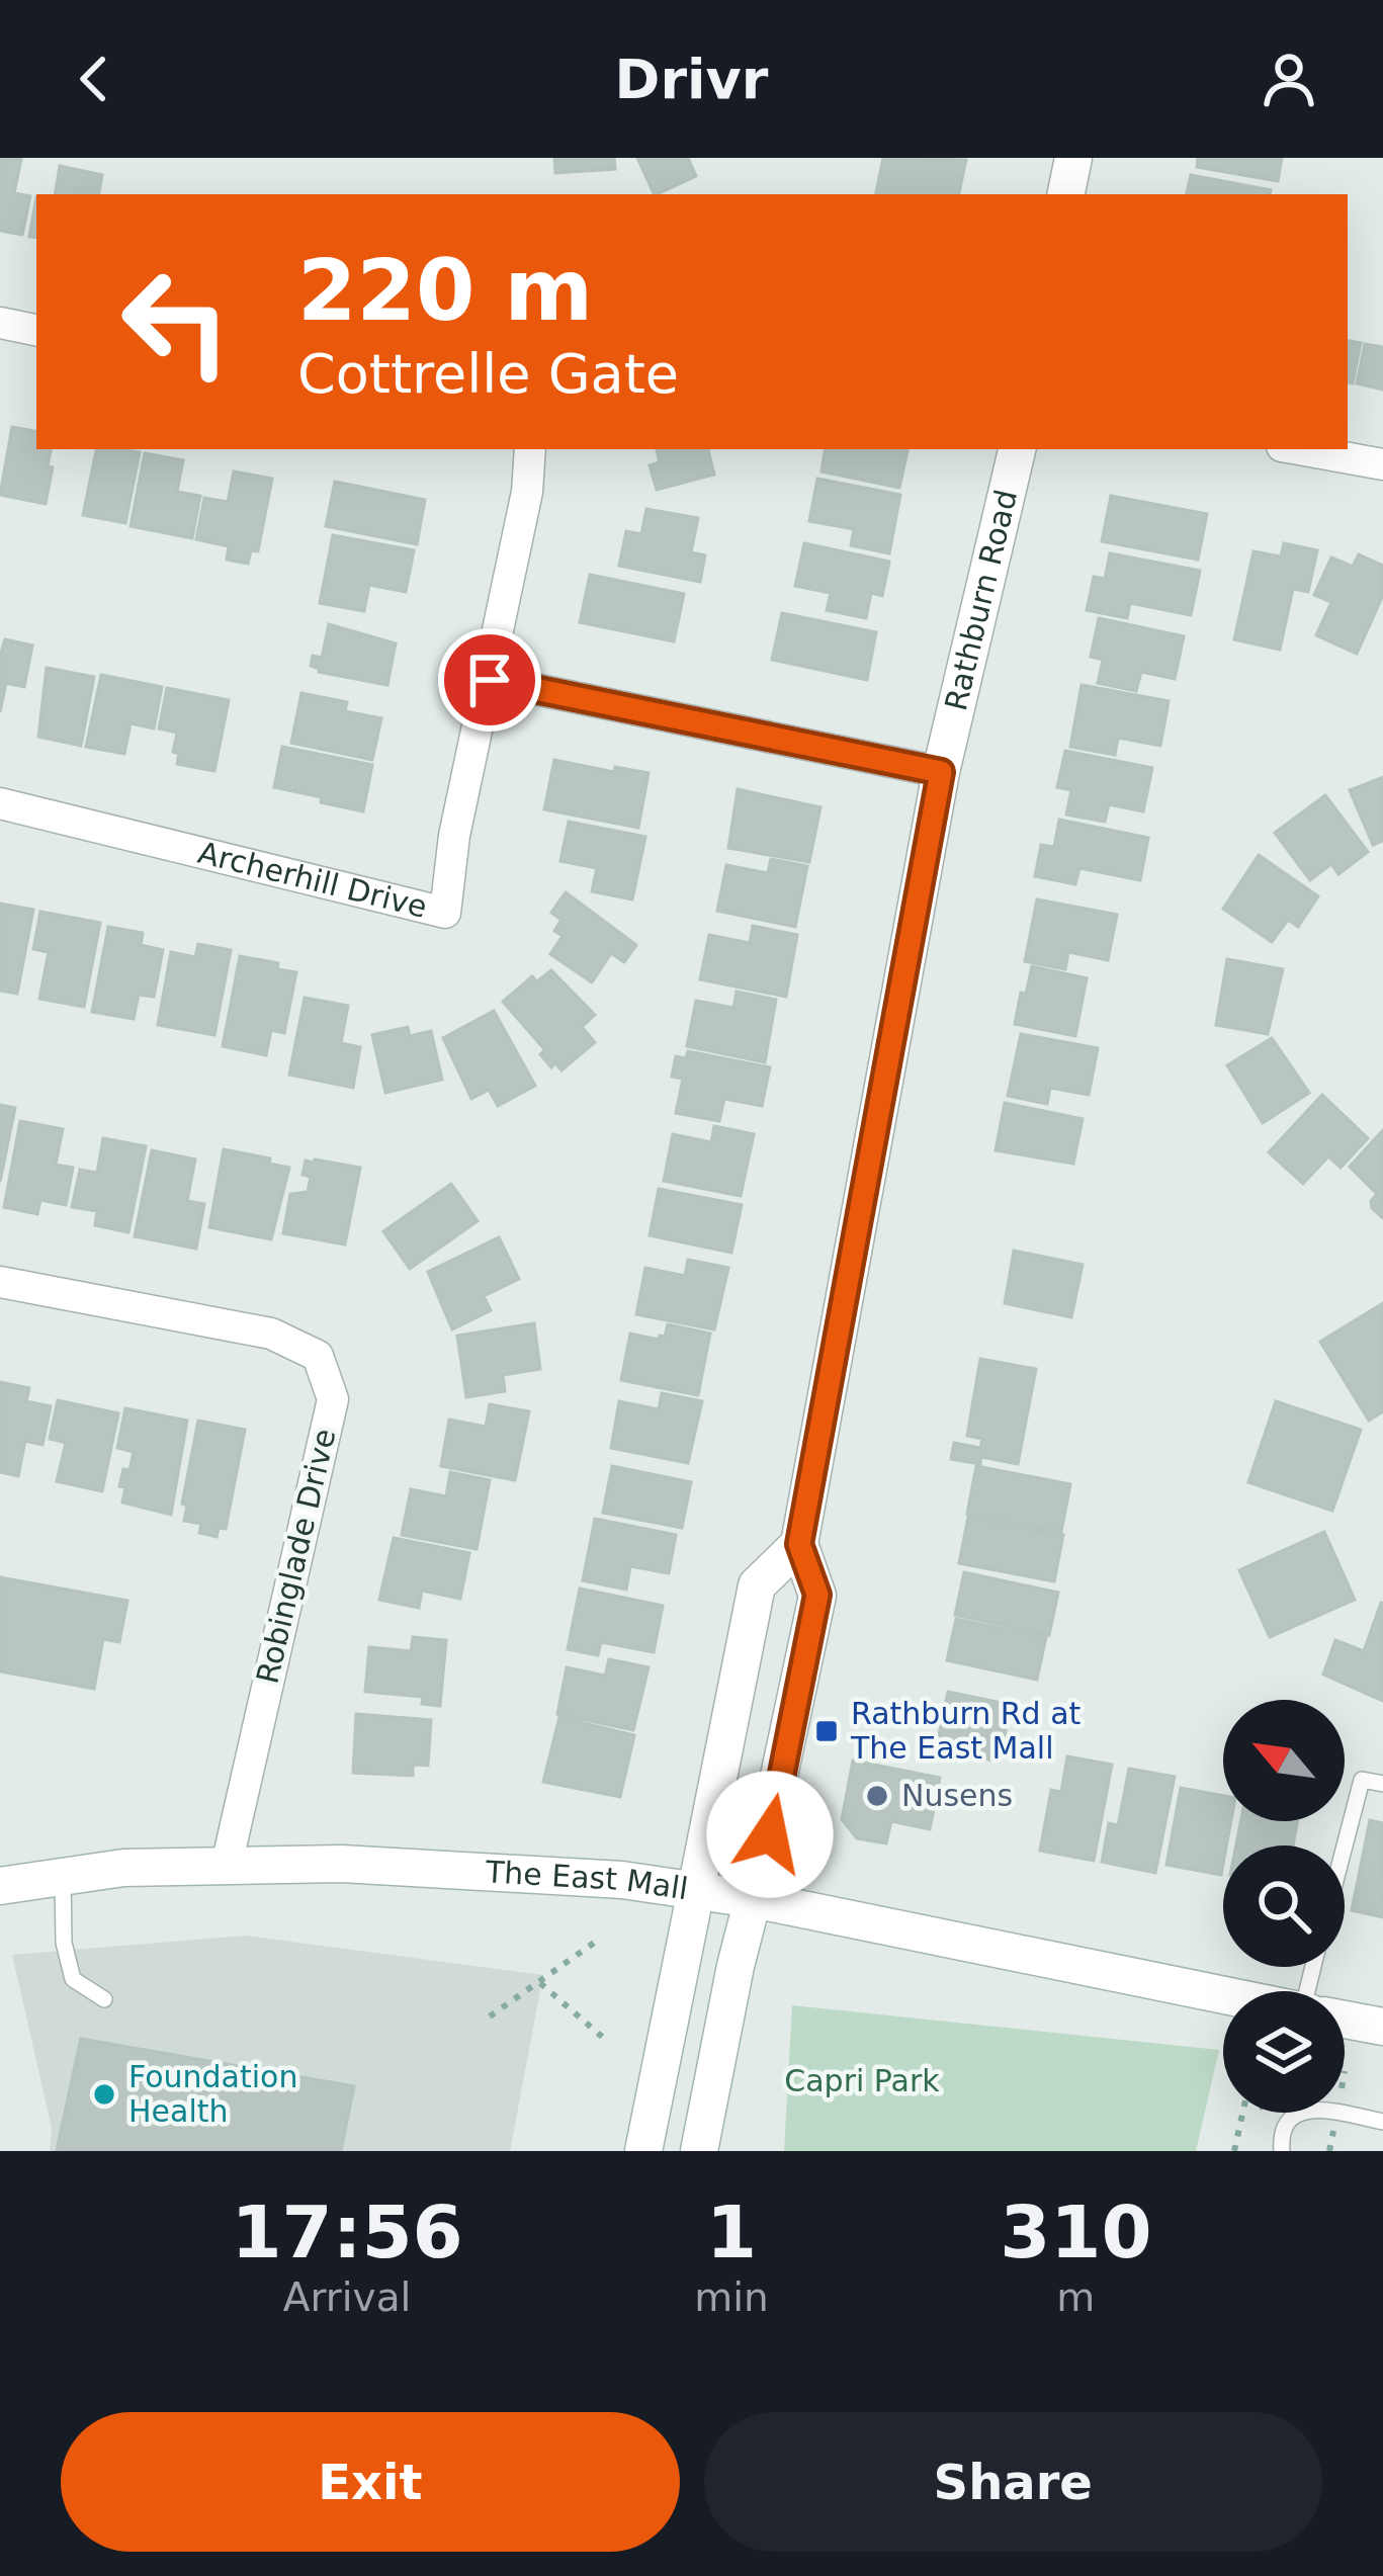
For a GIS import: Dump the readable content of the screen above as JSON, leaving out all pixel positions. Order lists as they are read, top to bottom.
{
  "streets": {
    "main road": ["Rathburn Road", "The East Mall"],
    "street": ["Archerhill Drive", "Robinglade Drive"]
  },
  "crossings": [
    ["Rathburn Road", "The East Mall"],
    ["Robinglade Drive", "The East Mall"]
  ],
  "parks": ["Capri Park"],
  "places": {
    "transit": ["Rathburn Rd at The East Mall"],
    "other": ["Nusens", "Foundation Health"]
  },
  "north": "top left",
  "page": {
    "header": "Drivr",
    "turn": ["220 m", "Cottrelle Gate"],
    "eta": [
      "17:56",
      "Arrival",
      "1",
      "min",
      "310",
      "m"
    ],
    "buttons": ["Exit", "Share"]
  }
}
